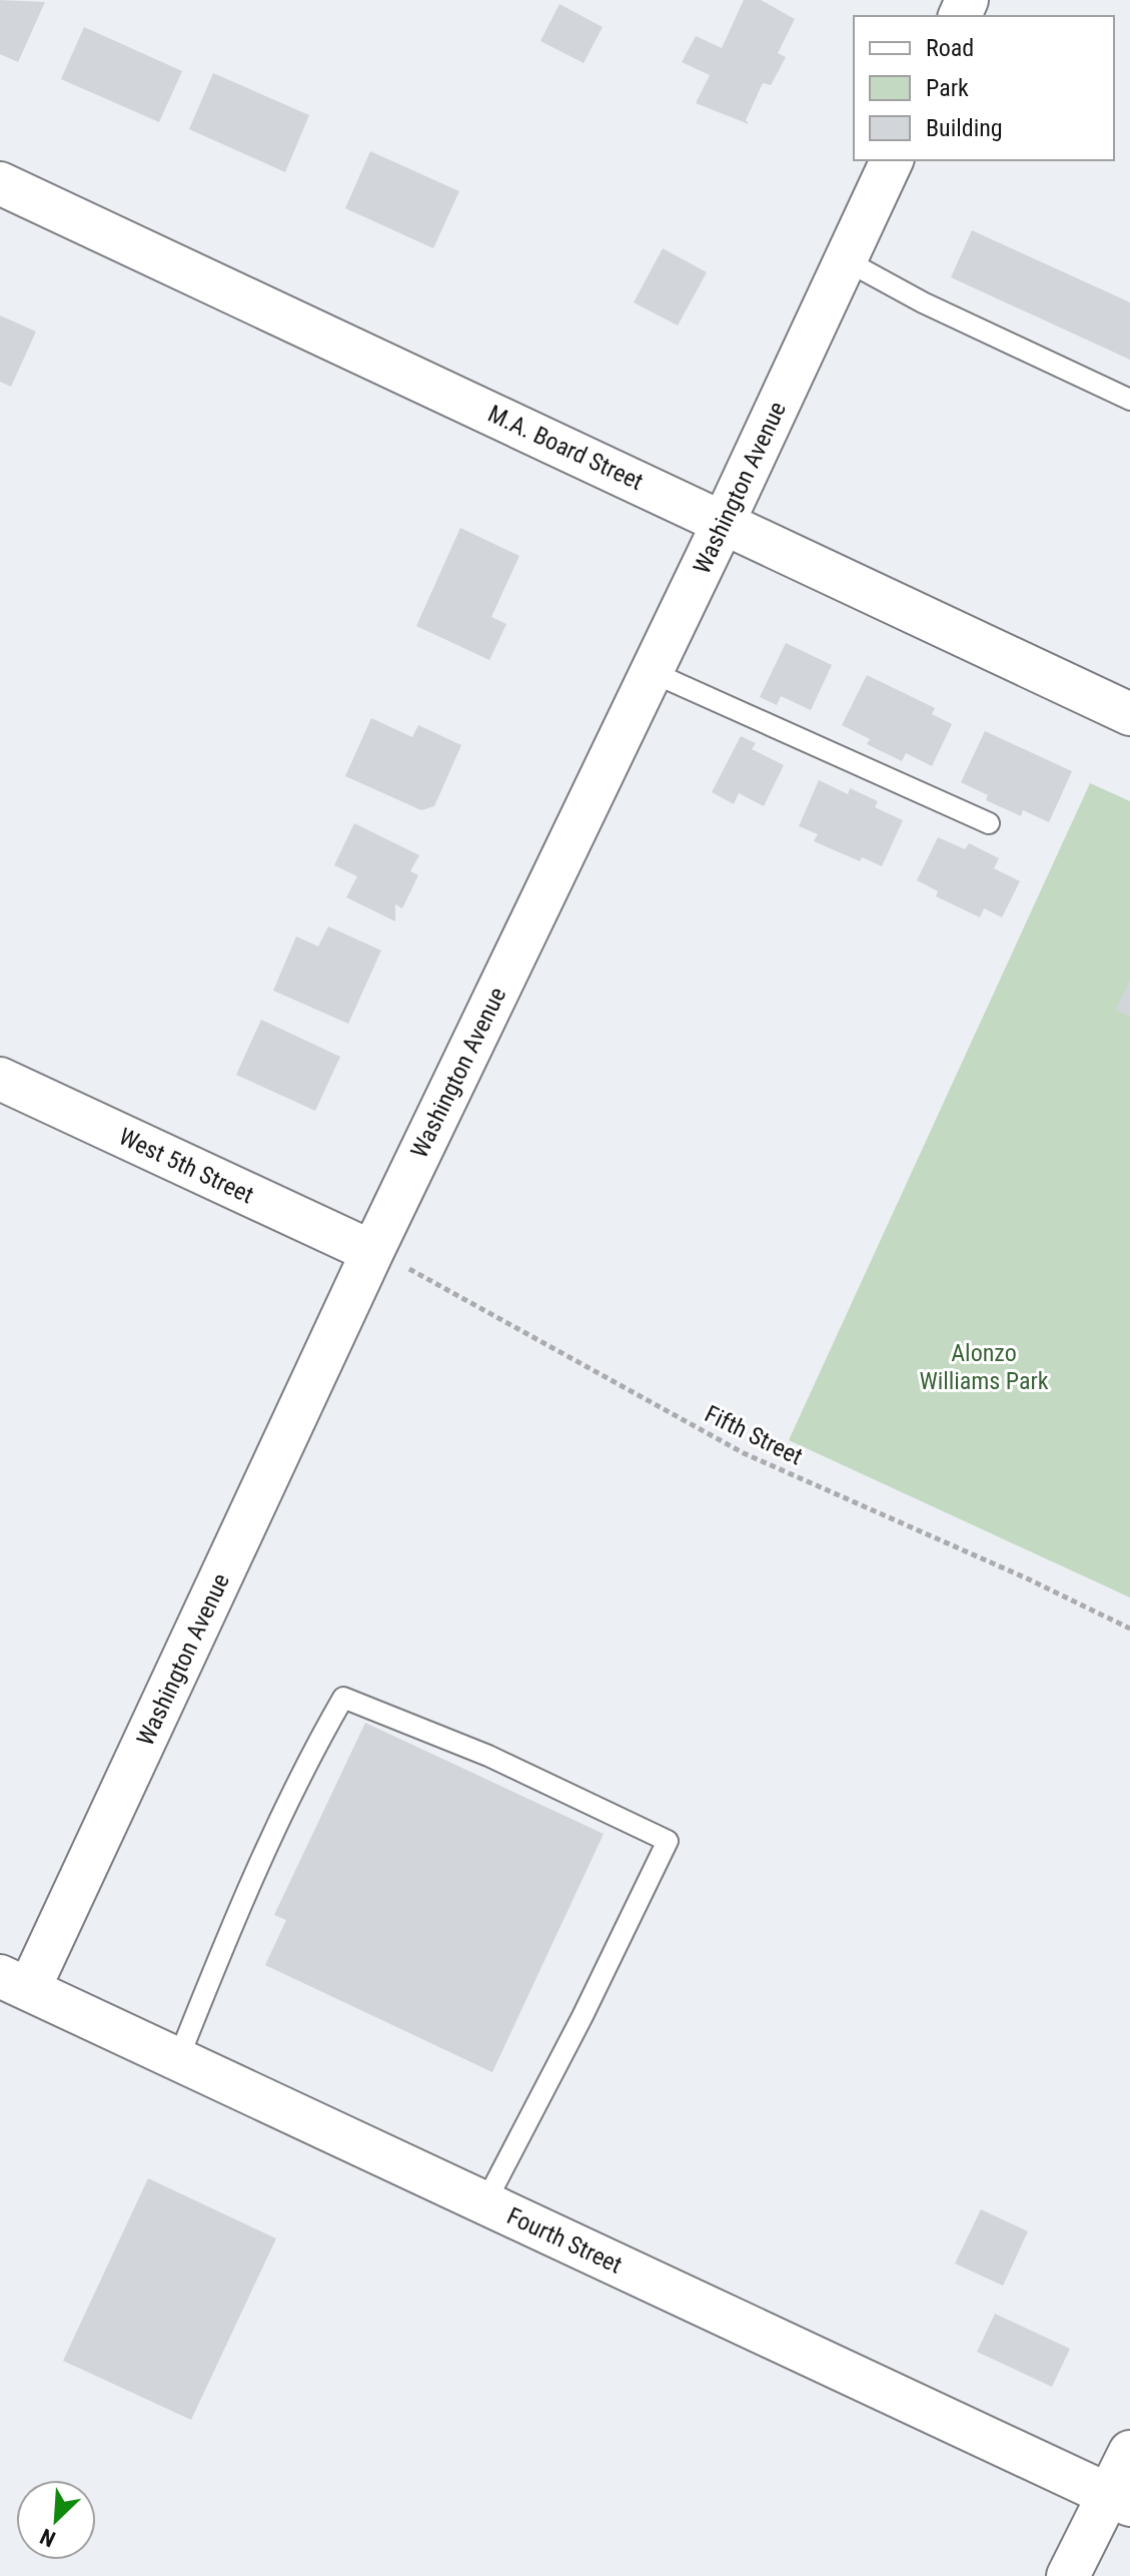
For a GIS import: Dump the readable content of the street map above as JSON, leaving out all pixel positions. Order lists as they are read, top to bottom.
{
  "streets": {
    "street": [
      "M.A. Board Street",
      "Washington Avenue",
      "West 5th Street",
      "Fourth Street"
    ],
    "path": ["Fifth Street"]
  },
  "crossings": [
    ["M.A. Board Street", "Washington Avenue"],
    ["Washington Avenue", "West 5th Street"],
    ["Washington Avenue", "Fifth Street"],
    ["Washington Avenue", "Fourth Street"],
    ["West 5th Street", "Fifth Street"]
  ],
  "parks": ["Alonzo Williams Park"],
  "legend": ["Road", "Park", "Building"],
  "north": "bottom left"
}
